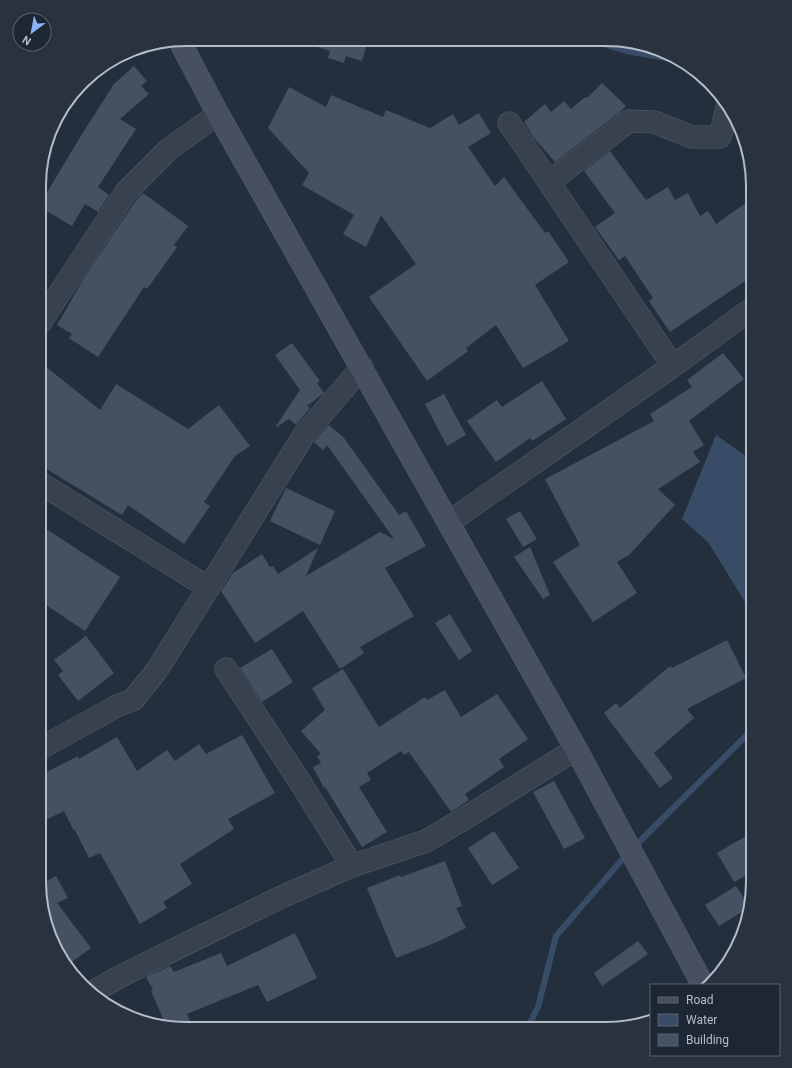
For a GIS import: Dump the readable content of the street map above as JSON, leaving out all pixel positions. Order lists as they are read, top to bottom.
{
  "legend": ["Road", "Water", "Building"],
  "north": "bottom left"
}
